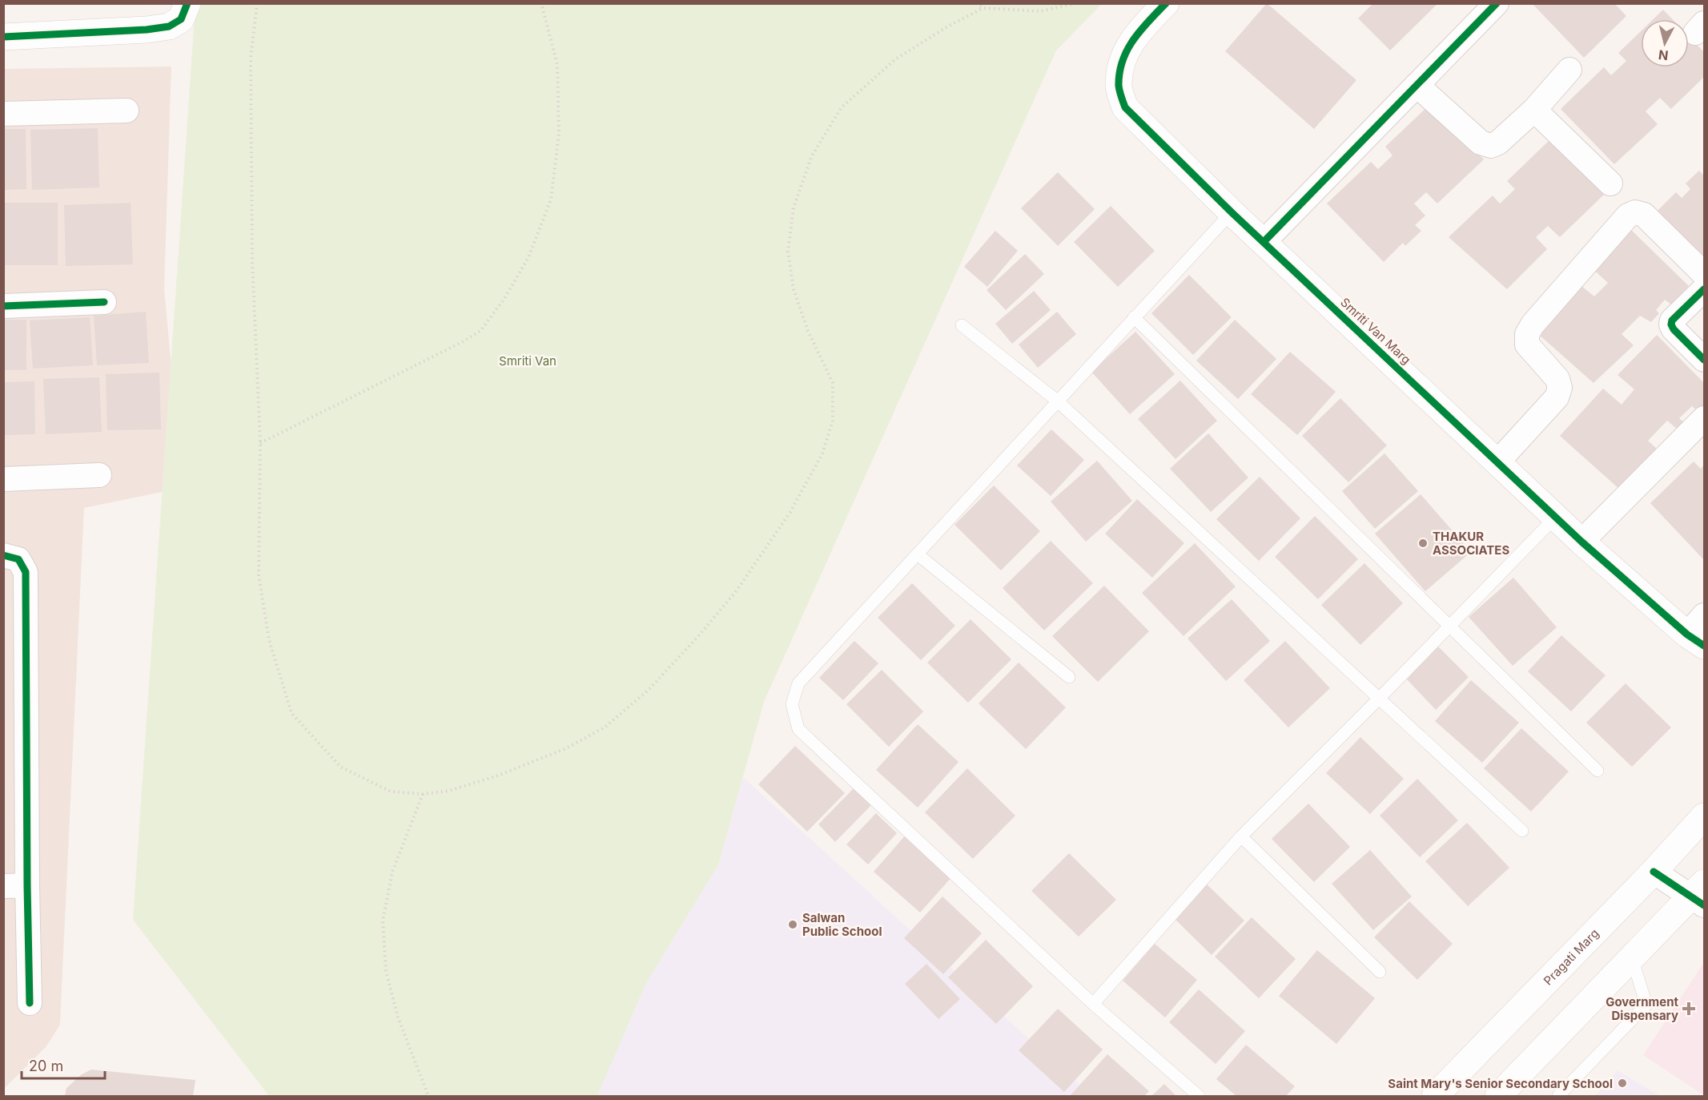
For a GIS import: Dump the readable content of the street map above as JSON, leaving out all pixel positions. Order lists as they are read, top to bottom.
{
  "streets": {
    "street": ["Smriti Van Marg", "Pragati Marg"]
  },
  "parks": ["Smriti Van"],
  "places": {
    "other": ["THAKUR ASSOCIATES", "Salwan Public School", "Saint Mary's Senior Secondary School"],
    "health": ["Government Dispensary"]
  },
  "scale_bar": "20 m",
  "north": "bottom"
}
